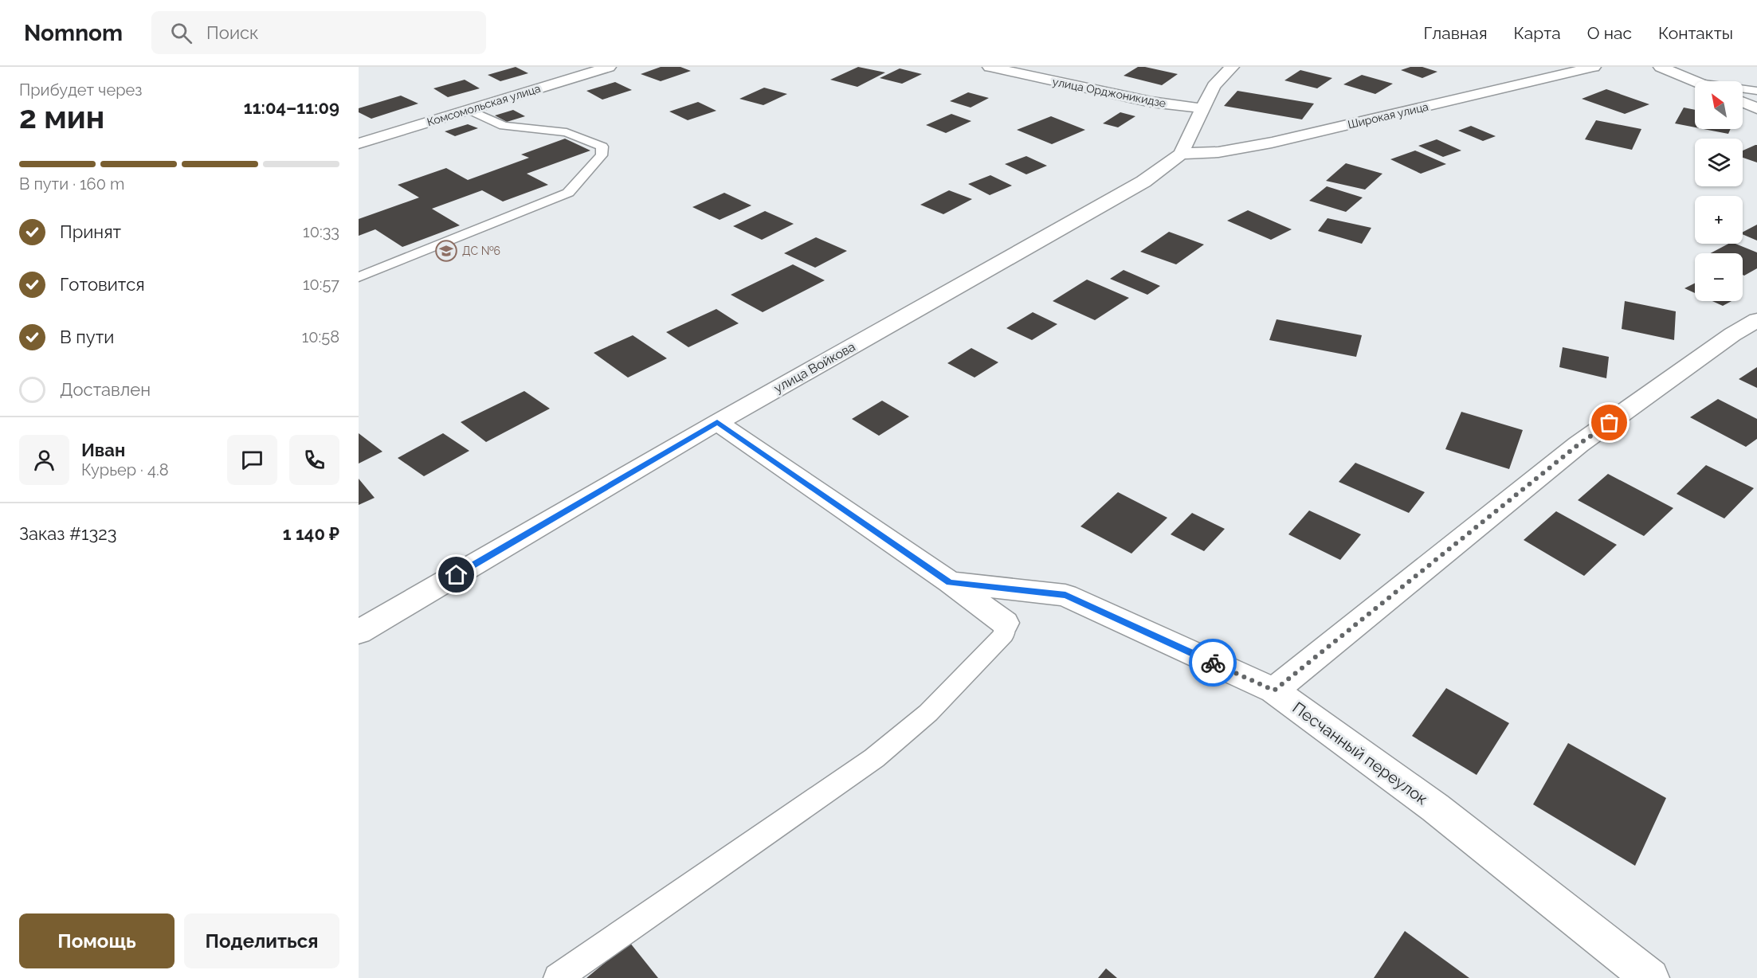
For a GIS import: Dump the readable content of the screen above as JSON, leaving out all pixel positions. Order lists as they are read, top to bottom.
{
  "streets": {
    "street": [
      "улица Орджоникидзе",
      "Комсомольская улица",
      "Широкая улица",
      "улица Войкова",
      "Песчанный переулок"
    ]
  },
  "crossings": [
    ["улица Орджоникидзе", "улица Войкова"],
    ["Широкая улица", "улица Войкова"]
  ],
  "places": {
    "school or university": ["ДС №6"]
  },
  "north": "top left",
  "page": {
    "header": "Nomnom",
    "search": "Поиск",
    "nav": [
      "Главная",
      "Карта",
      "О нас",
      "Контакты"
    ],
    "heading": ["2 мин", "Прибудет через", "11:04–11:09"],
    "panel": [
      "Иван",
      "Курьер · 4.8",
      "Заказ #1323",
      "1 140 ₽"
    ],
    "map_buttons": ["+", "−"],
    "bar": "В пути · 160 m",
    "list": [
      ["Принят", "10:33"],
      ["Готовится", "10:57"],
      ["В пути", "10:58"],
      "Доставлен"
    ],
    "buttons": ["Помощь", "Поделиться"]
  }
}
